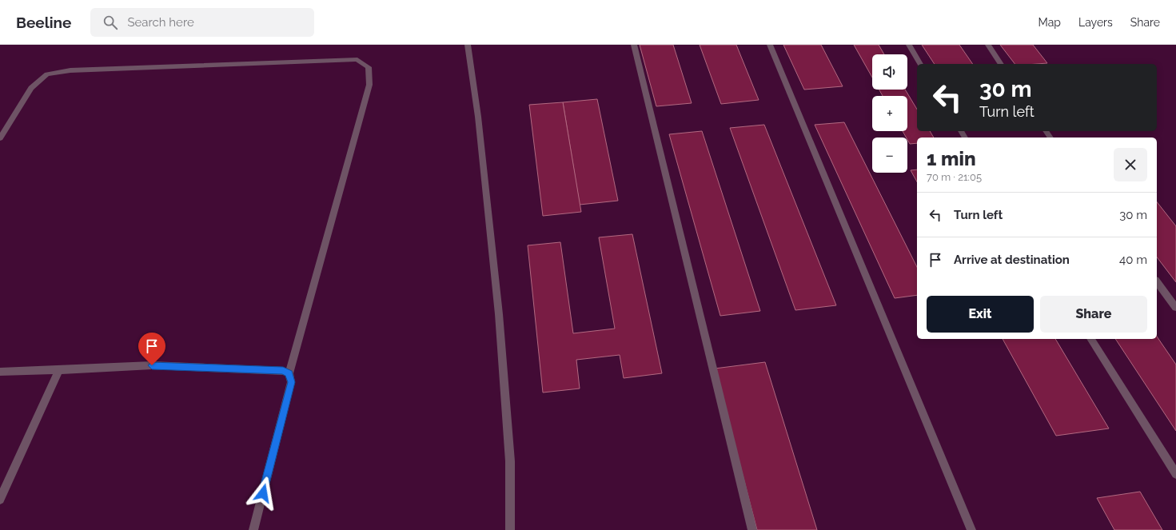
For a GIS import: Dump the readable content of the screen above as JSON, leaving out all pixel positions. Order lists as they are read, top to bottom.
{
  "page": {
    "header": "Beeline",
    "search": "Search here",
    "nav": ["Map", "Layers", "Share"],
    "map_buttons": ["+", "−"],
    "turn": ["30 m", "Turn left"],
    "heading": ["1 min", "70 m · 21:05"],
    "list": [
      {
        "name": "Turn left",
        "value": "30 m"
      },
      {
        "name": "Arrive at destination",
        "value": "40 m"
      }
    ],
    "buttons": ["Exit", "Share"]
  }
}
